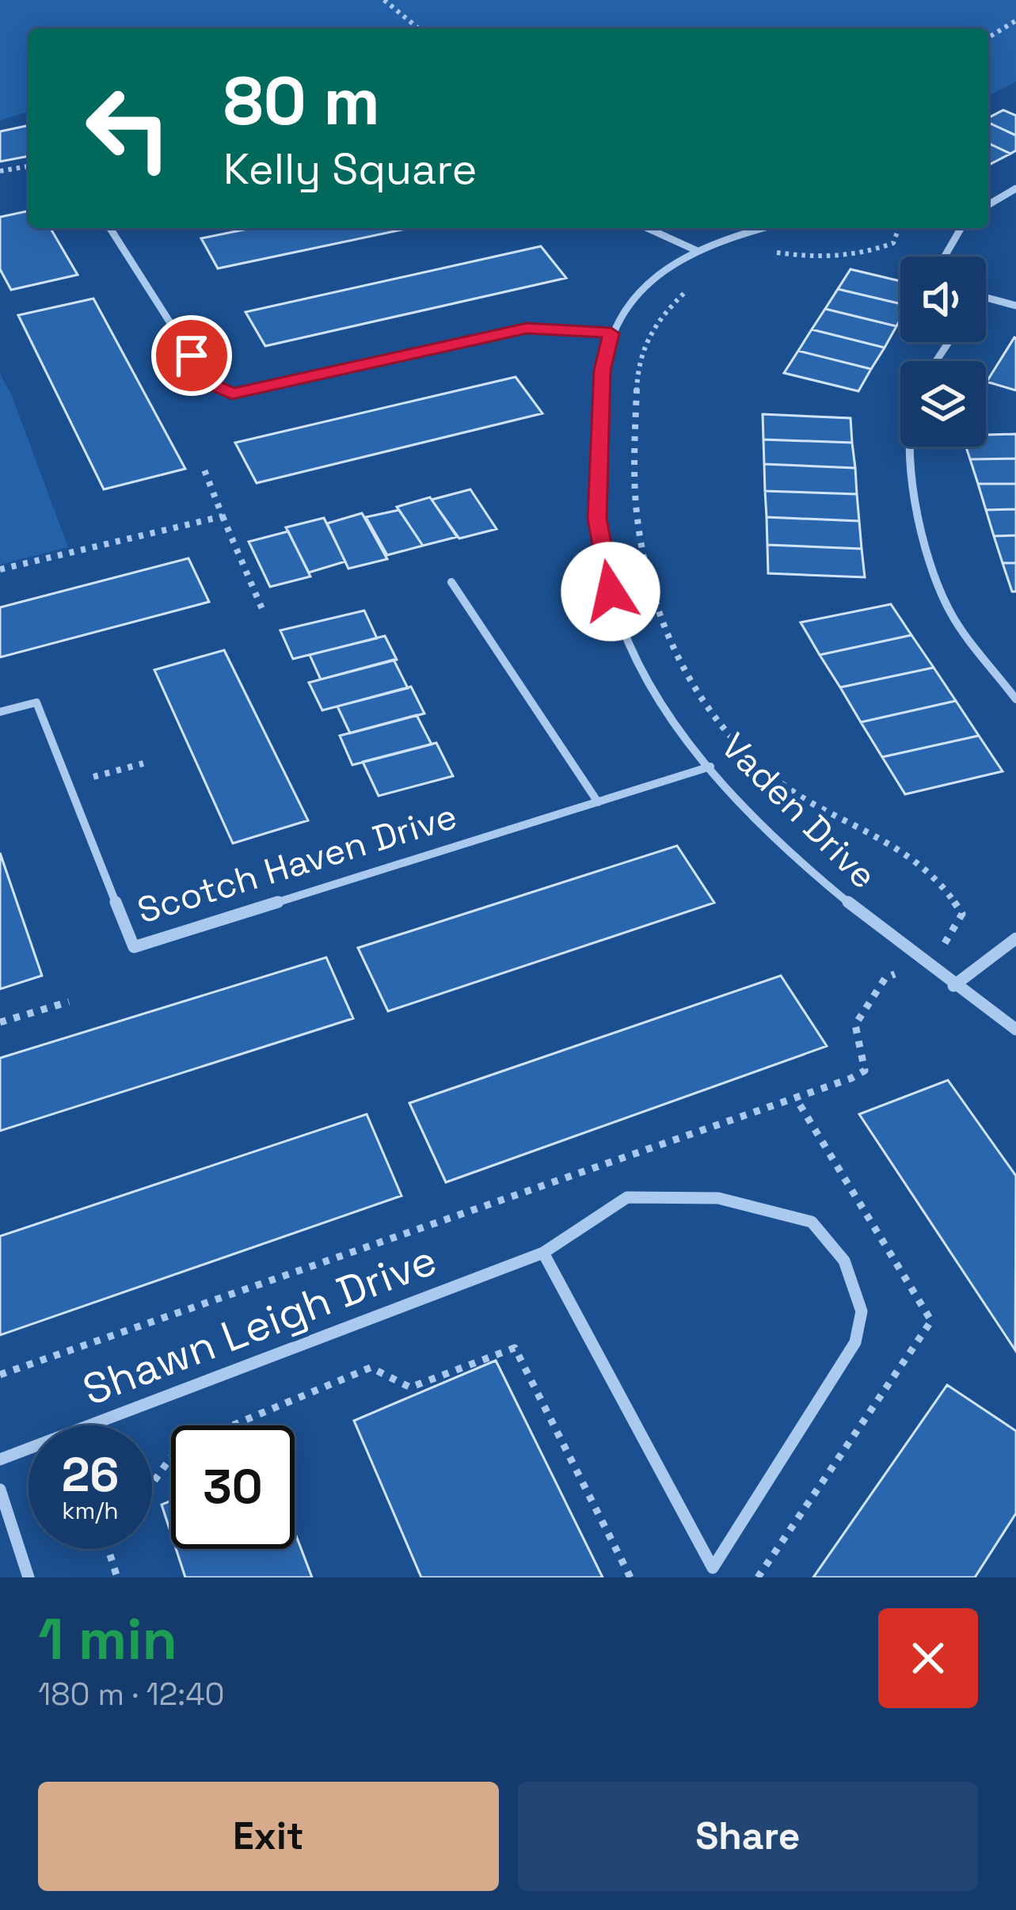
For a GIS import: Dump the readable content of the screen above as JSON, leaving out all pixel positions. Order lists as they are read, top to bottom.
{
  "streets": {
    "street": ["Vaden Drive", "Scotch Haven Drive", "Shawn Leigh Drive"]
  },
  "crossings": [
    ["Vaden Drive", "Scotch Haven Drive"]
  ],
  "page": {
    "turn": ["80 m", "Kelly Square"],
    "speed": "26 km/h",
    "limit": "30",
    "heading": ["1 min", "180 m · 12:40"],
    "buttons": ["Exit", "Share"]
  }
}
